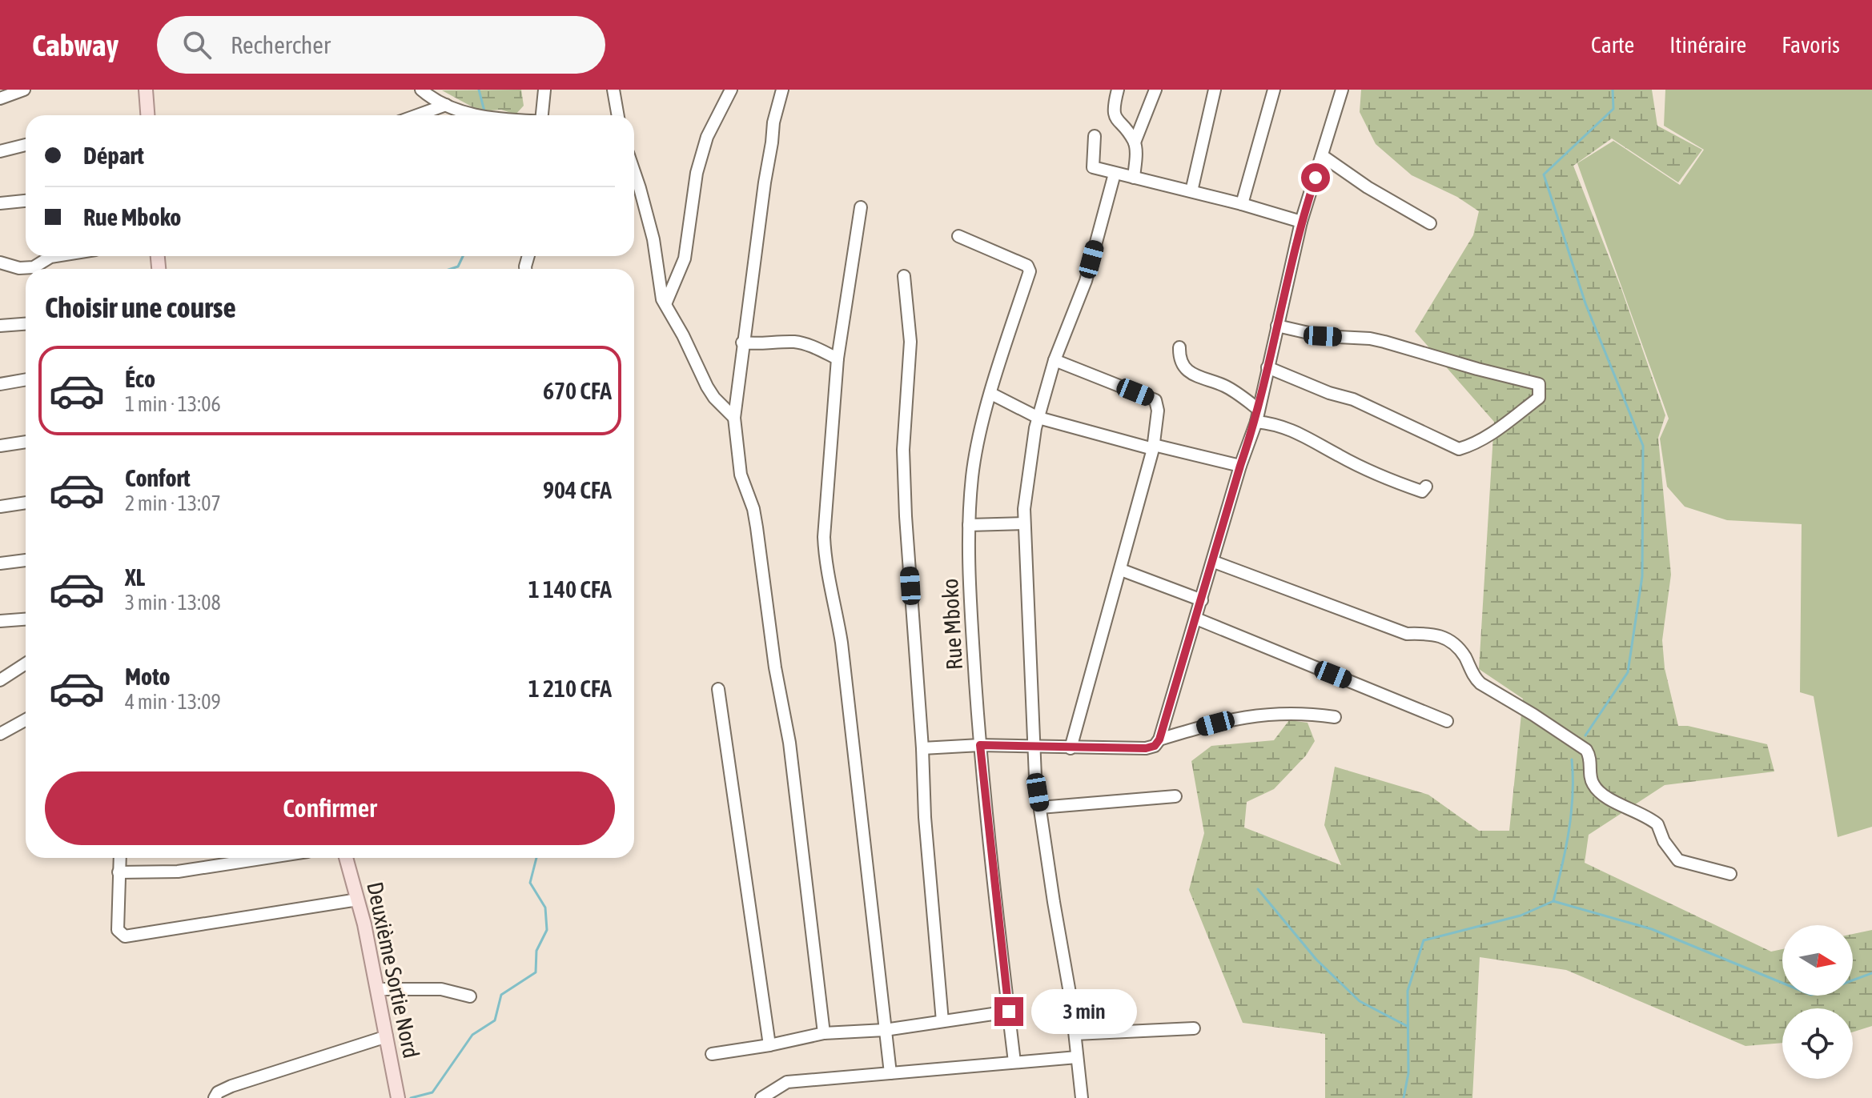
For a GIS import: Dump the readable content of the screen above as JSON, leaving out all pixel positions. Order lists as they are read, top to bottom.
{
  "streets": {
    "main road": ["Deuxième Sortie Nord"],
    "street": ["Rue Mboko"]
  },
  "north": "right",
  "page": {
    "header": "Cabway",
    "search": "Rechercher",
    "nav": ["Carte", "Itinéraire", "Favoris"],
    "banner": ["Départ", "Rue Mboko"],
    "heading": "Choisir une course",
    "list": [
      {
        "name": "Éco",
        "note": "1 min · 13:06",
        "value": "670 CFA"
      },
      {
        "name": "Confort",
        "note": "2 min · 13:07",
        "value": "904 CFA"
      },
      {
        "name": "XL",
        "note": "3 min · 13:08",
        "value": "1 140 CFA"
      },
      {
        "name": "Moto",
        "note": "4 min · 13:09",
        "value": "1 210 CFA"
      }
    ],
    "buttons": "Confirmer",
    "bubble": "3 min"
  }
}
